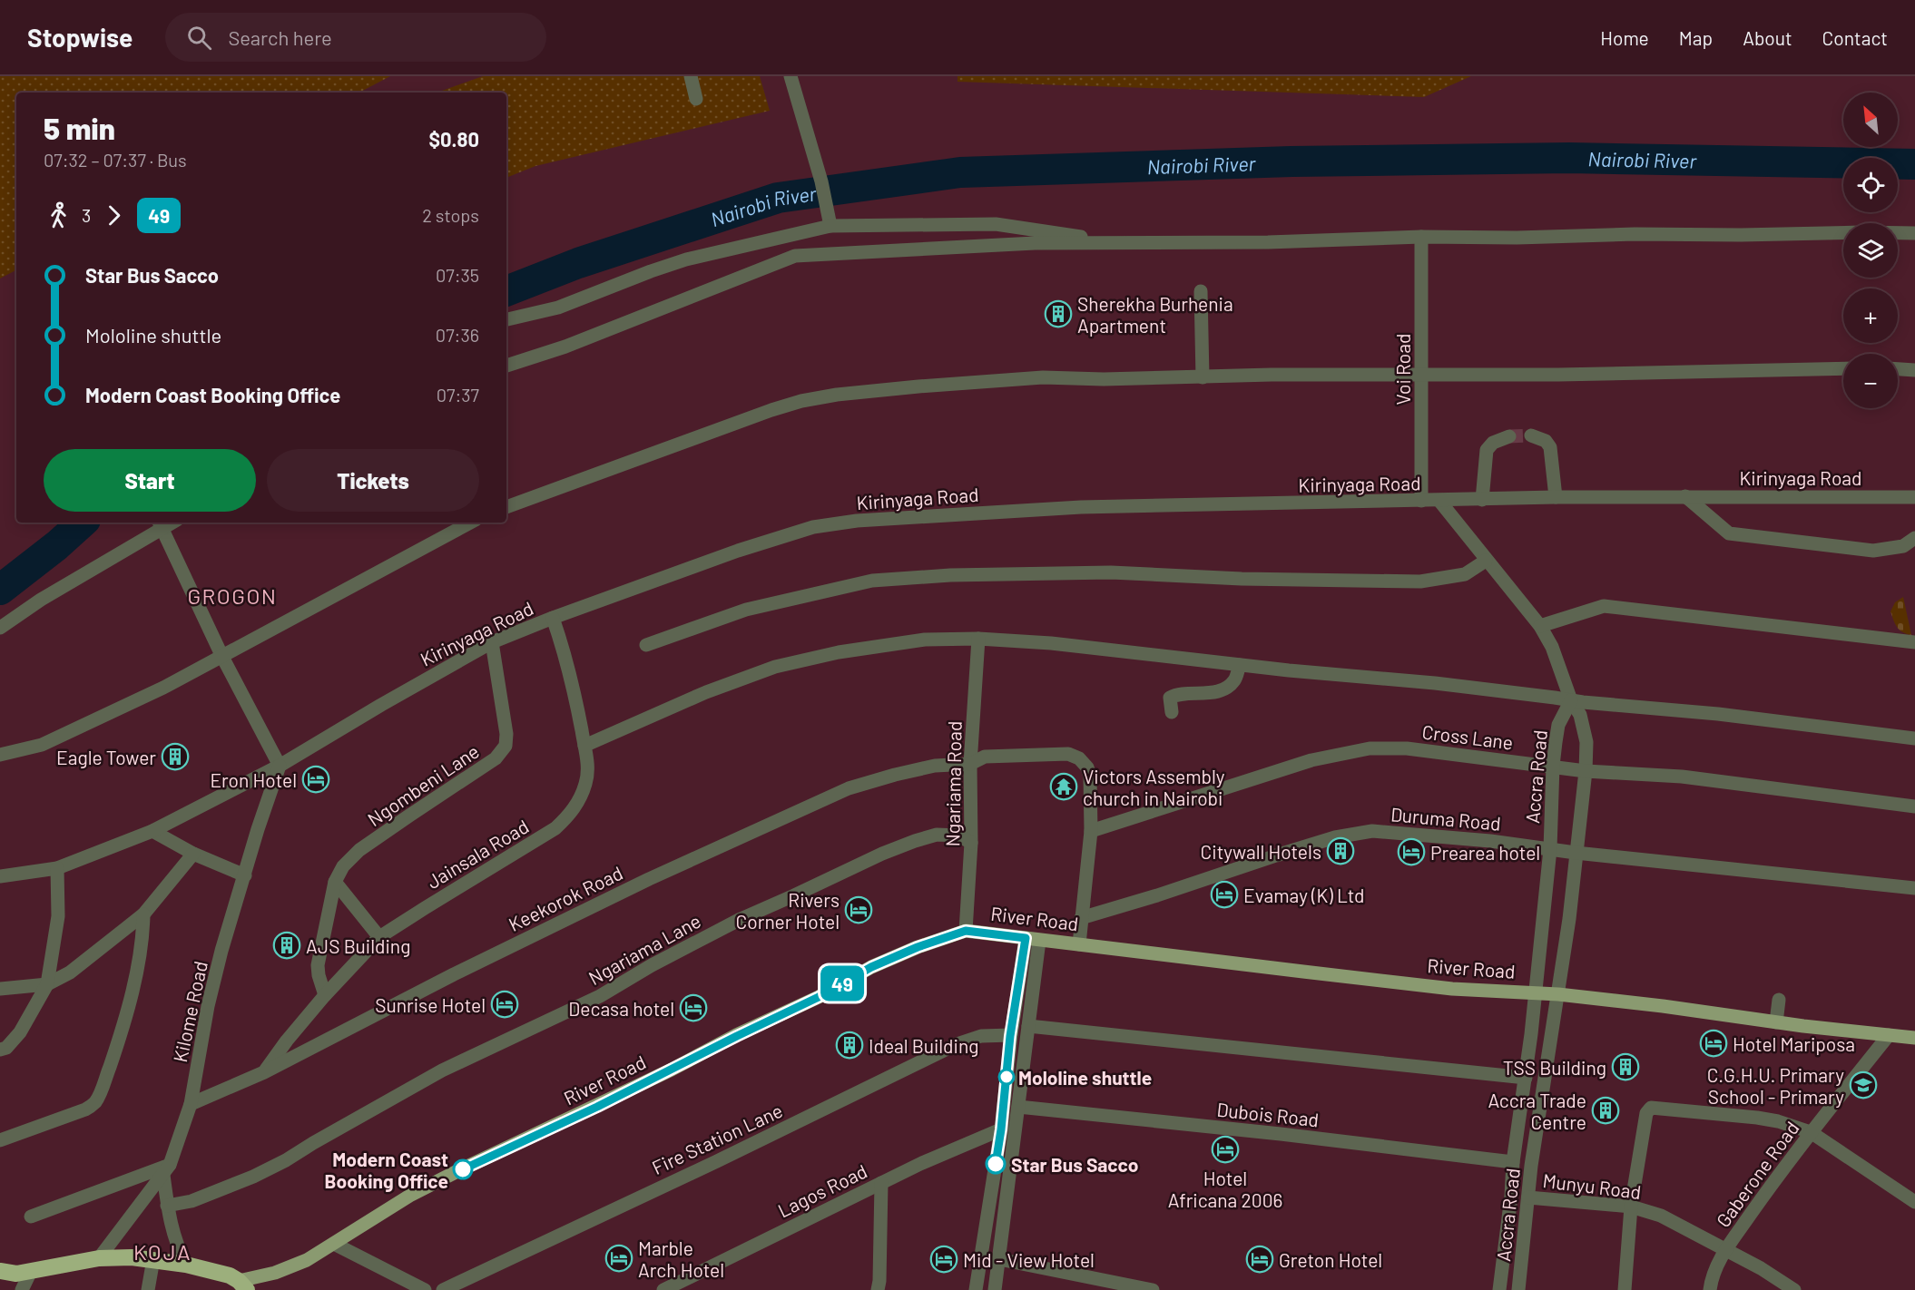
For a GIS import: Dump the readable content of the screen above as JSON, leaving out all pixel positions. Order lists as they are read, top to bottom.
{
  "streets": {
    "main road": ["River Road"],
    "street": [
      "Voi Road",
      "Kirinyaga Road",
      "Cross Lane",
      "Accra Road",
      "Ngariama Road",
      "Ngombeni Lane",
      "Duruma Road",
      "Jainsala Road",
      "Keekorok Road",
      "Ngariama Lane",
      "Kilome Road",
      "Dubois Road",
      "Fire Station Lane",
      "Gaberone Road",
      "Munyu Road",
      "Lagos Road"
    ]
  },
  "crossings": [
    ["Voi Road", "Kirinyaga Road"],
    ["Kirinyaga Road", "Ngombeni Lane"],
    ["Kirinyaga Road", "Jainsala Road"],
    ["Kirinyaga Road", "Kilome Road"],
    ["Cross Lane", "Accra Road"],
    ["Cross Lane", "Keekorok Road"],
    ["Accra Road", "Duruma Road"],
    ["Accra Road", "River Road"],
    ["Accra Road", "Dubois Road"],
    ["Accra Road", "Munyu Road"],
    ["Ngariama Road", "Keekorok Road"],
    ["Ngariama Road", "River Road"],
    ["Ngariama Road", "Ngariama Lane"],
    ["Ngombeni Lane", "Jainsala Road"],
    ["Duruma Road", "Keekorok Road"],
    ["Jainsala Road", "Keekorok Road"],
    ["Keekorok Road", "River Road"],
    ["Keekorok Road", "Kilome Road"],
    ["River Road", "Gaberone Road"],
    ["Ngariama Lane", "Kilome Road"],
    ["Gaberone Road", "Munyu Road"]
  ],
  "districts": ["GROGON", "KOJA"],
  "water": ["Nairobi River"],
  "places": {
    "building": [
      "Sherekha Burhenia Apartment",
      "Eagle Tower",
      "Citywall Hotels",
      "AJS Building",
      "Ideal Building",
      "TSS Building",
      "Accra Trade Centre"
    ],
    "hotel": [
      "Eron Hotel",
      "Prearea hotel",
      "Evamay (K) Ltd",
      "Rivers Corner Hotel",
      "Sunrise Hotel",
      "Decasa hotel",
      "Hotel Mariposa",
      "Hotel Africana 2006",
      "Marble Arch Hotel",
      "Mid - View Hotel",
      "Greton Hotel"
    ],
    "temple": ["Victors Assembly church in Nairobi"],
    "other": ["Mololine shuttle", "Star Bus Sacco", "Modern Coast Booking Office"],
    "school or university": ["C.G.H.U. Primary School - Primary"]
  },
  "lines": ["bus line 49"],
  "north": "top left",
  "page": {
    "header": "Stopwise",
    "search": "Search here",
    "nav": [
      "Home",
      "Map",
      "About",
      "Contact"
    ],
    "on_map": "49",
    "map_buttons": ["+", "−"],
    "heading": ["5 min", "07:32 – 07:37 · Bus", "$0.80"],
    "legs": ["3", "49", "2 stops"],
    "list": [
      {
        "name": "Star Bus Sacco",
        "value": "07:35"
      },
      {
        "name": "Mololine shuttle",
        "value": "07:36"
      },
      {
        "name": "Modern Coast Booking Office",
        "value": "07:37"
      }
    ],
    "buttons": ["Start", "Tickets"]
  }
}
